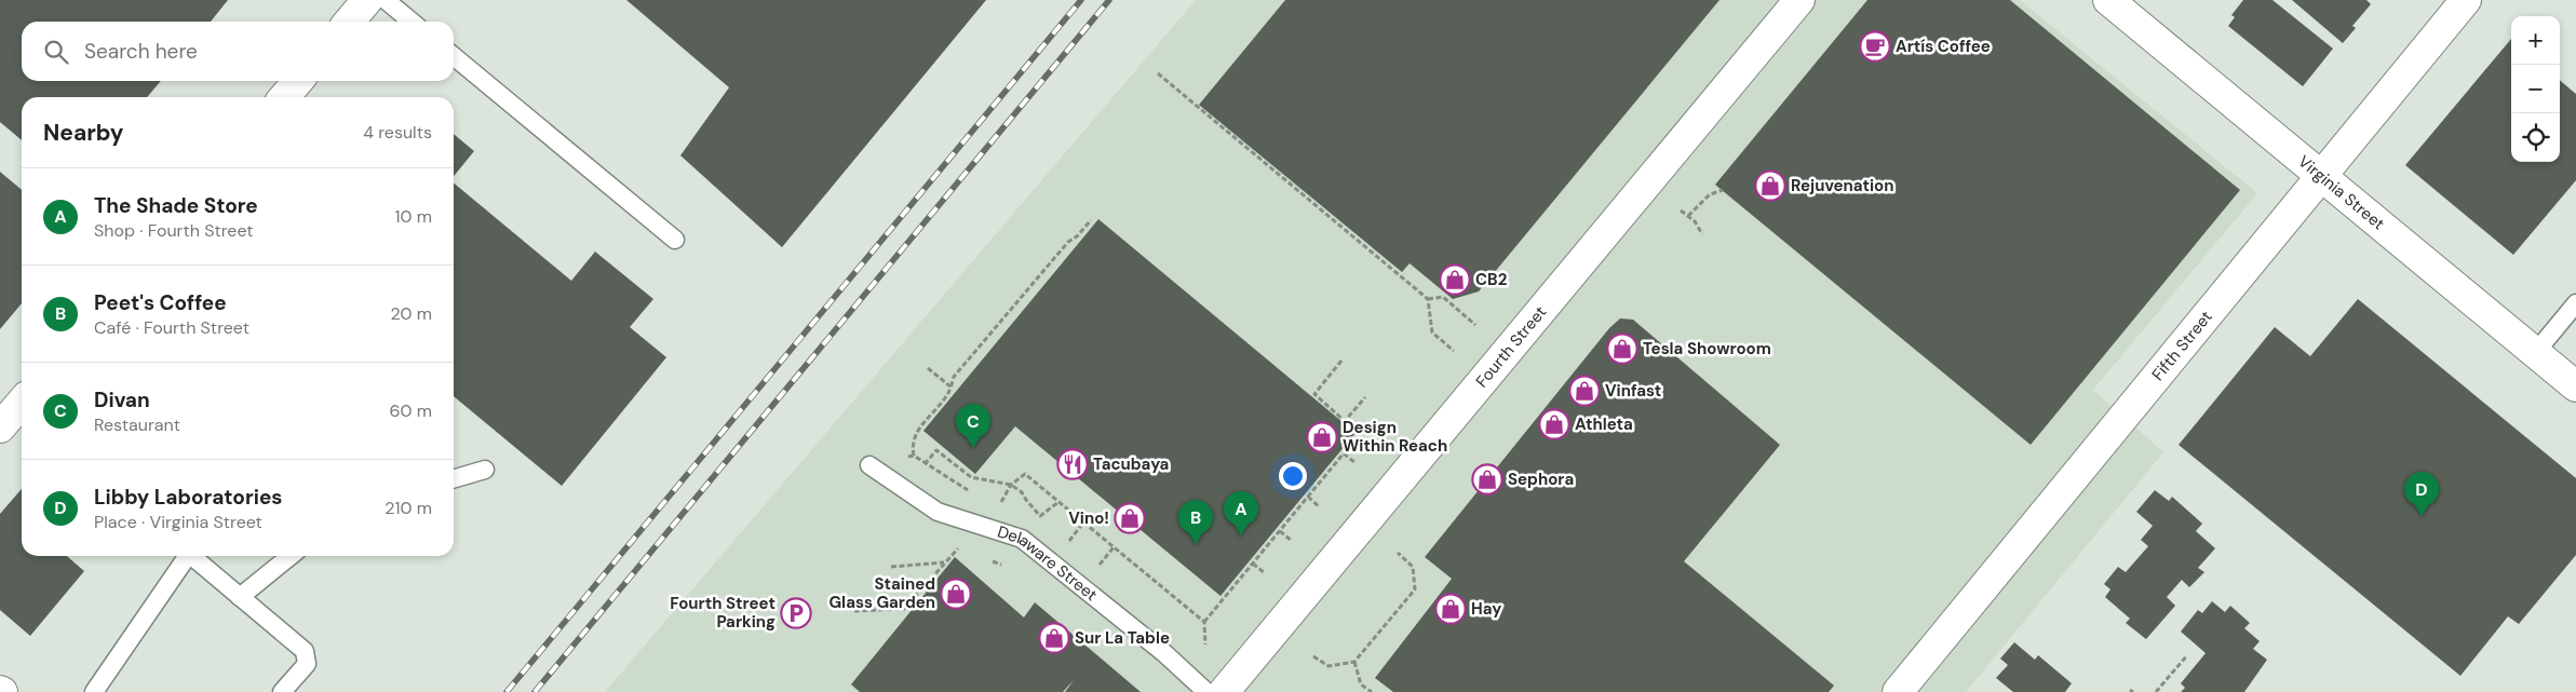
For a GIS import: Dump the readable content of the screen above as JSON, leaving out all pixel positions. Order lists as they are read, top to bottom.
{
  "streets": {
    "street": ["Virginia Street", "Fourth Street", "Fifth Street"],
    "lane": ["Delaware Street"]
  },
  "crossings": [
    ["Virginia Street", "Fifth Street"]
  ],
  "places": {
    "cafe": ["Artís Coffee"],
    "shop": [
      "Rejuvenation",
      "CB2",
      "Tesla Showroom",
      "Vinfast",
      "Athleta",
      "Design Within Reach",
      "Sephora",
      "Vino!",
      "Stained Glass Garden",
      "Hay",
      "Sur La Table"
    ],
    "restaurant": ["Tacubaya"],
    "parking": ["Fourth Street Parking"]
  },
  "page": {
    "map_buttons": ["+", "−"],
    "search": "Search here",
    "heading": ["Nearby", "4 results"],
    "list": [
      {
        "mark": "A",
        "name": "The Shade Store",
        "note": "Shop · Fourth Street",
        "value": "10 m"
      },
      {
        "mark": "B",
        "name": "Peet's Coffee",
        "note": "Café · Fourth Street",
        "value": "20 m"
      },
      {
        "mark": "C",
        "name": "Divan",
        "note": "Restaurant",
        "value": "60 m"
      },
      {
        "mark": "D",
        "name": "Libby Laboratories",
        "note": "Place · Virginia Street",
        "value": "210 m"
      }
    ],
    "pins": [
      "C",
      "D",
      "A",
      "B"
    ]
  }
}
